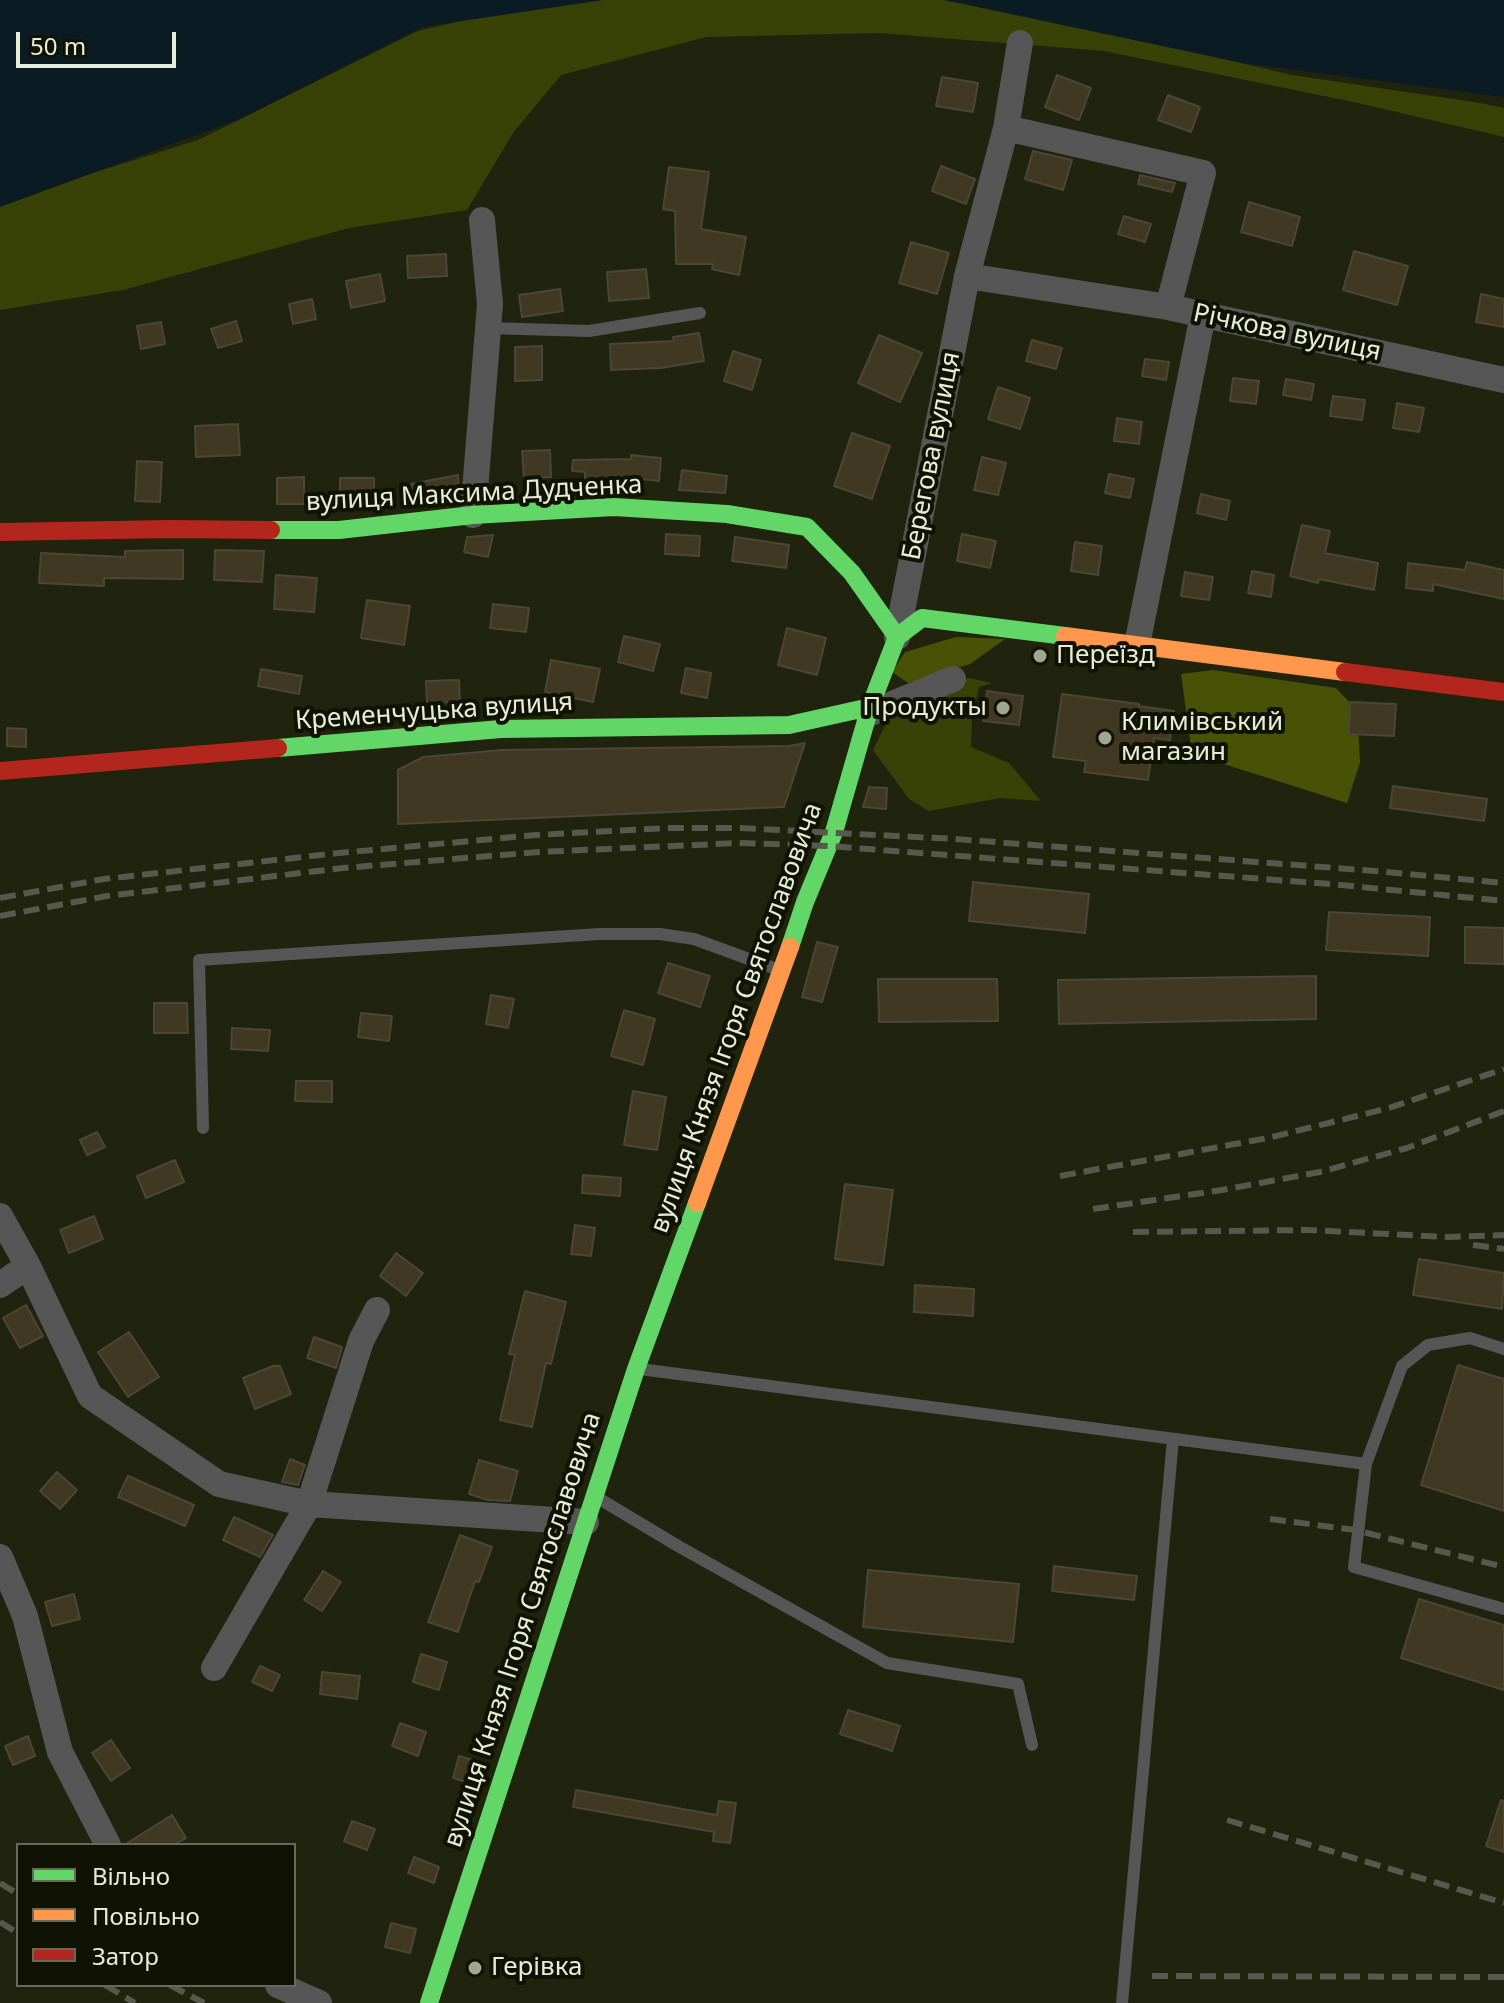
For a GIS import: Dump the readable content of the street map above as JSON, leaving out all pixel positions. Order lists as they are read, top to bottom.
{
  "streets": {
    "street": [
      "Річкова вулиця",
      "Берегова вулиця",
      "вулиця Максима Дудченка",
      "Кременчуцька вулиця",
      "вулиця Князя Ігоря Святославовича"
    ]
  },
  "crossings": [
    ["Річкова вулиця", "Берегова вулиця"],
    ["Берегова вулиця", "вулиця Максима Дудченка"],
    ["Берегова вулиця", "вулиця Князя Ігоря Святославовича"],
    ["вулиця Максима Дудченка", "вулиця Князя Ігоря Святославовича"],
    ["Кременчуцька вулиця", "вулиця Князя Ігоря Святославовича"]
  ],
  "places": [
    "Переїзд",
    "Продукты",
    "Климівський магазин",
    "Герівка"
  ],
  "legend": ["Вільно", "Повільно", "Затор"],
  "scale_bar": "50 m"
}
